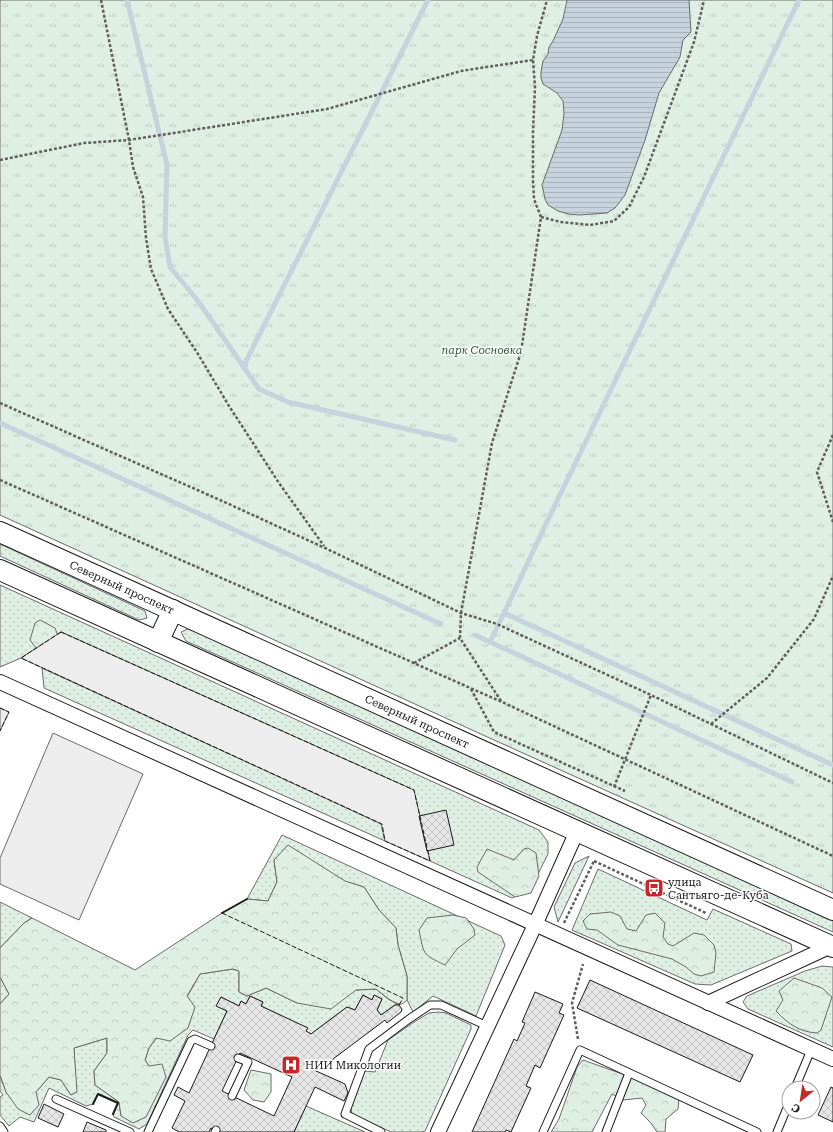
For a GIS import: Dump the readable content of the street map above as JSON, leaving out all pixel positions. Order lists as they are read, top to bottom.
{
  "streets": {
    "main road": ["Северный проспект"]
  },
  "parks": ["парк Сосновка"],
  "places": {
    "bus stop": ["улица Сантьяго-де-Куба"],
    "hospital": ["НИИ Микологии"]
  },
  "north": "bottom left"
}
